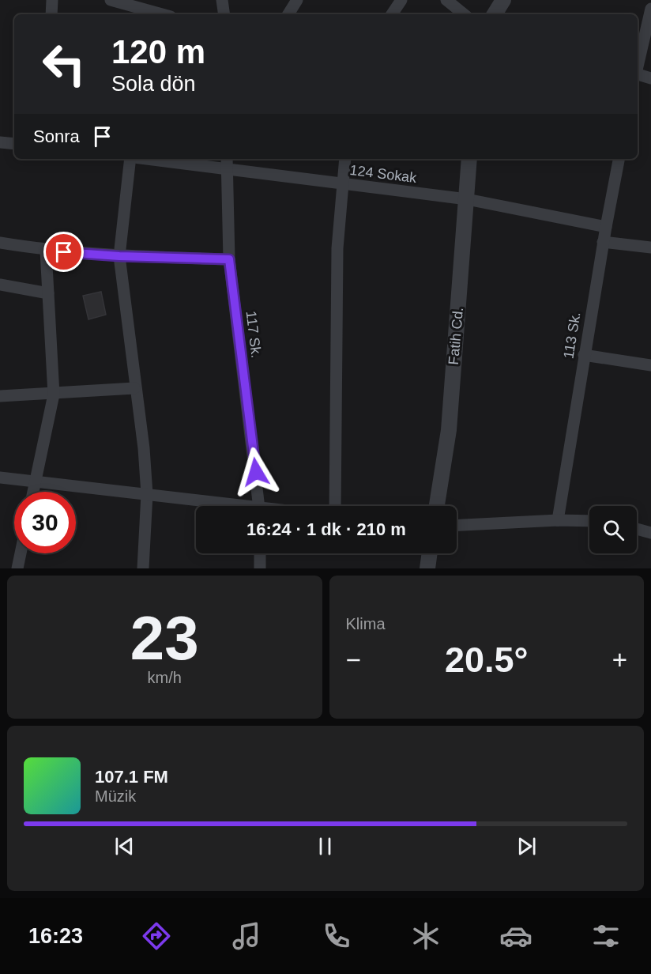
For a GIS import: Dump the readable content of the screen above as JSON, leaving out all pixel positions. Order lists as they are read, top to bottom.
{
  "streets": {
    "street": [
      "124 Sokak",
      "117 Sk.",
      "113 Sk.",
      "Fatih Cd."
    ]
  },
  "crossings": [
    ["124 Sokak", "117 Sk."],
    ["124 Sokak", "113 Sk."],
    ["124 Sokak", "Fatih Cd."]
  ],
  "page": {
    "turn": ["120 m", "Sola dön"],
    "then": "Sonra",
    "limit": "30",
    "trip": "16:24 · 1 dk · 210 m",
    "tile": [
      ["23", "km/h"],
      "Klima"
    ],
    "heat": ["−", "20.5°", "+"],
    "song": ["107.1 FM", "Müzik"],
    "tabs": "16:23"
  }
}
